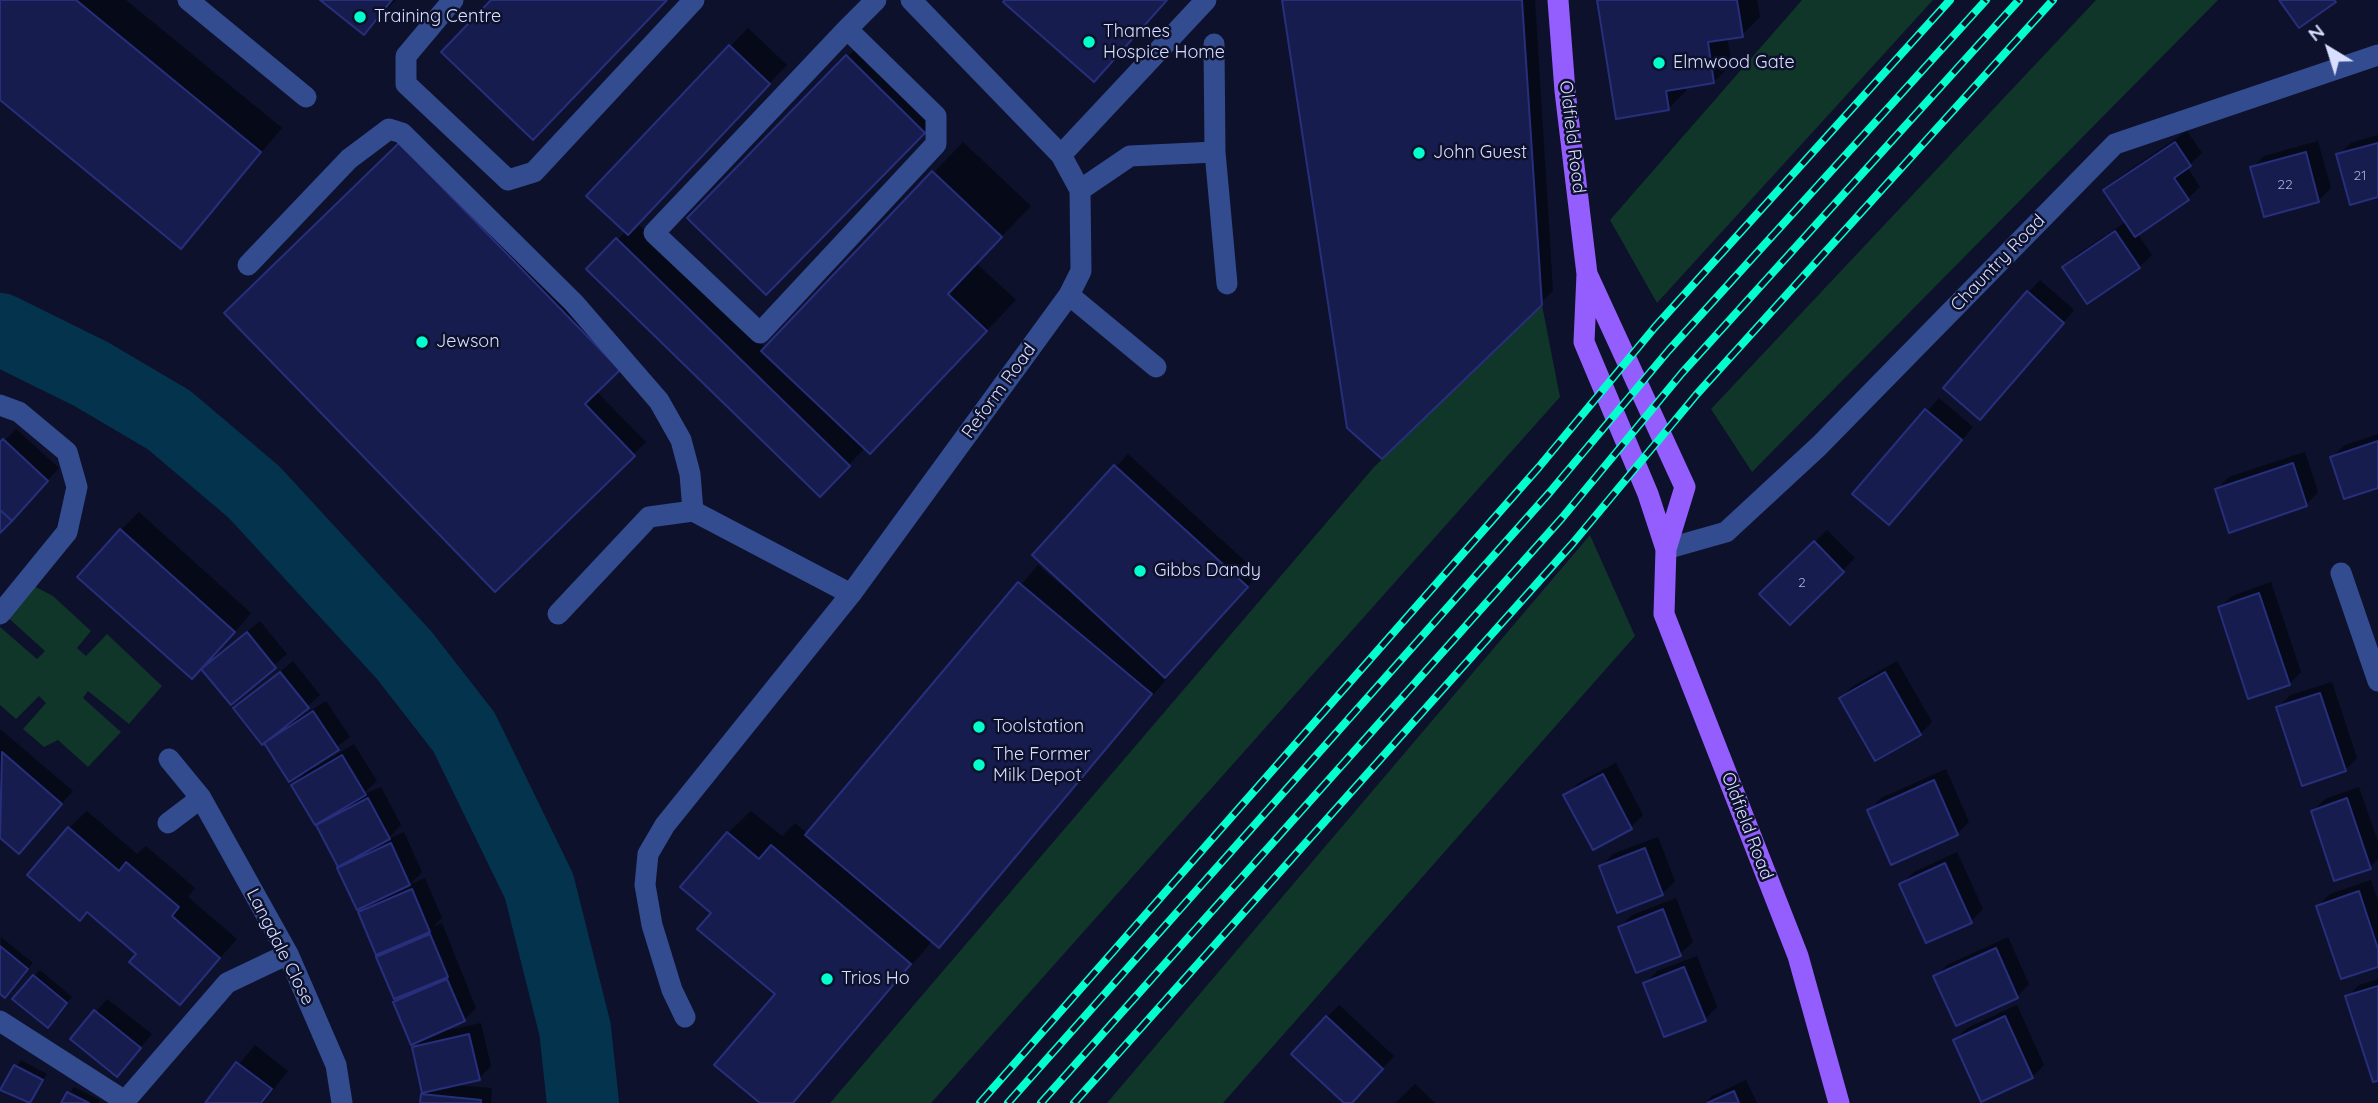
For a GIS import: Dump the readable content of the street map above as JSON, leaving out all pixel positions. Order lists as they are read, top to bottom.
{
  "streets": {
    "main road": ["Oldfield Road"],
    "street": ["Chauntry Road", "Reform Road", "Langdale Close"]
  },
  "crossings": [
    ["Oldfield Road", "Chauntry Road"]
  ],
  "places": [
    "Training Centre",
    "Thames Hospice Home",
    "Elmwood Gate",
    "John Guest",
    "Jewson",
    "Gibbs Dandy",
    "Toolstation",
    "The Former Milk Depot",
    "Trios Ho"
  ],
  "house_numbers": ["21", "22", "2"],
  "north": "top left"
}
